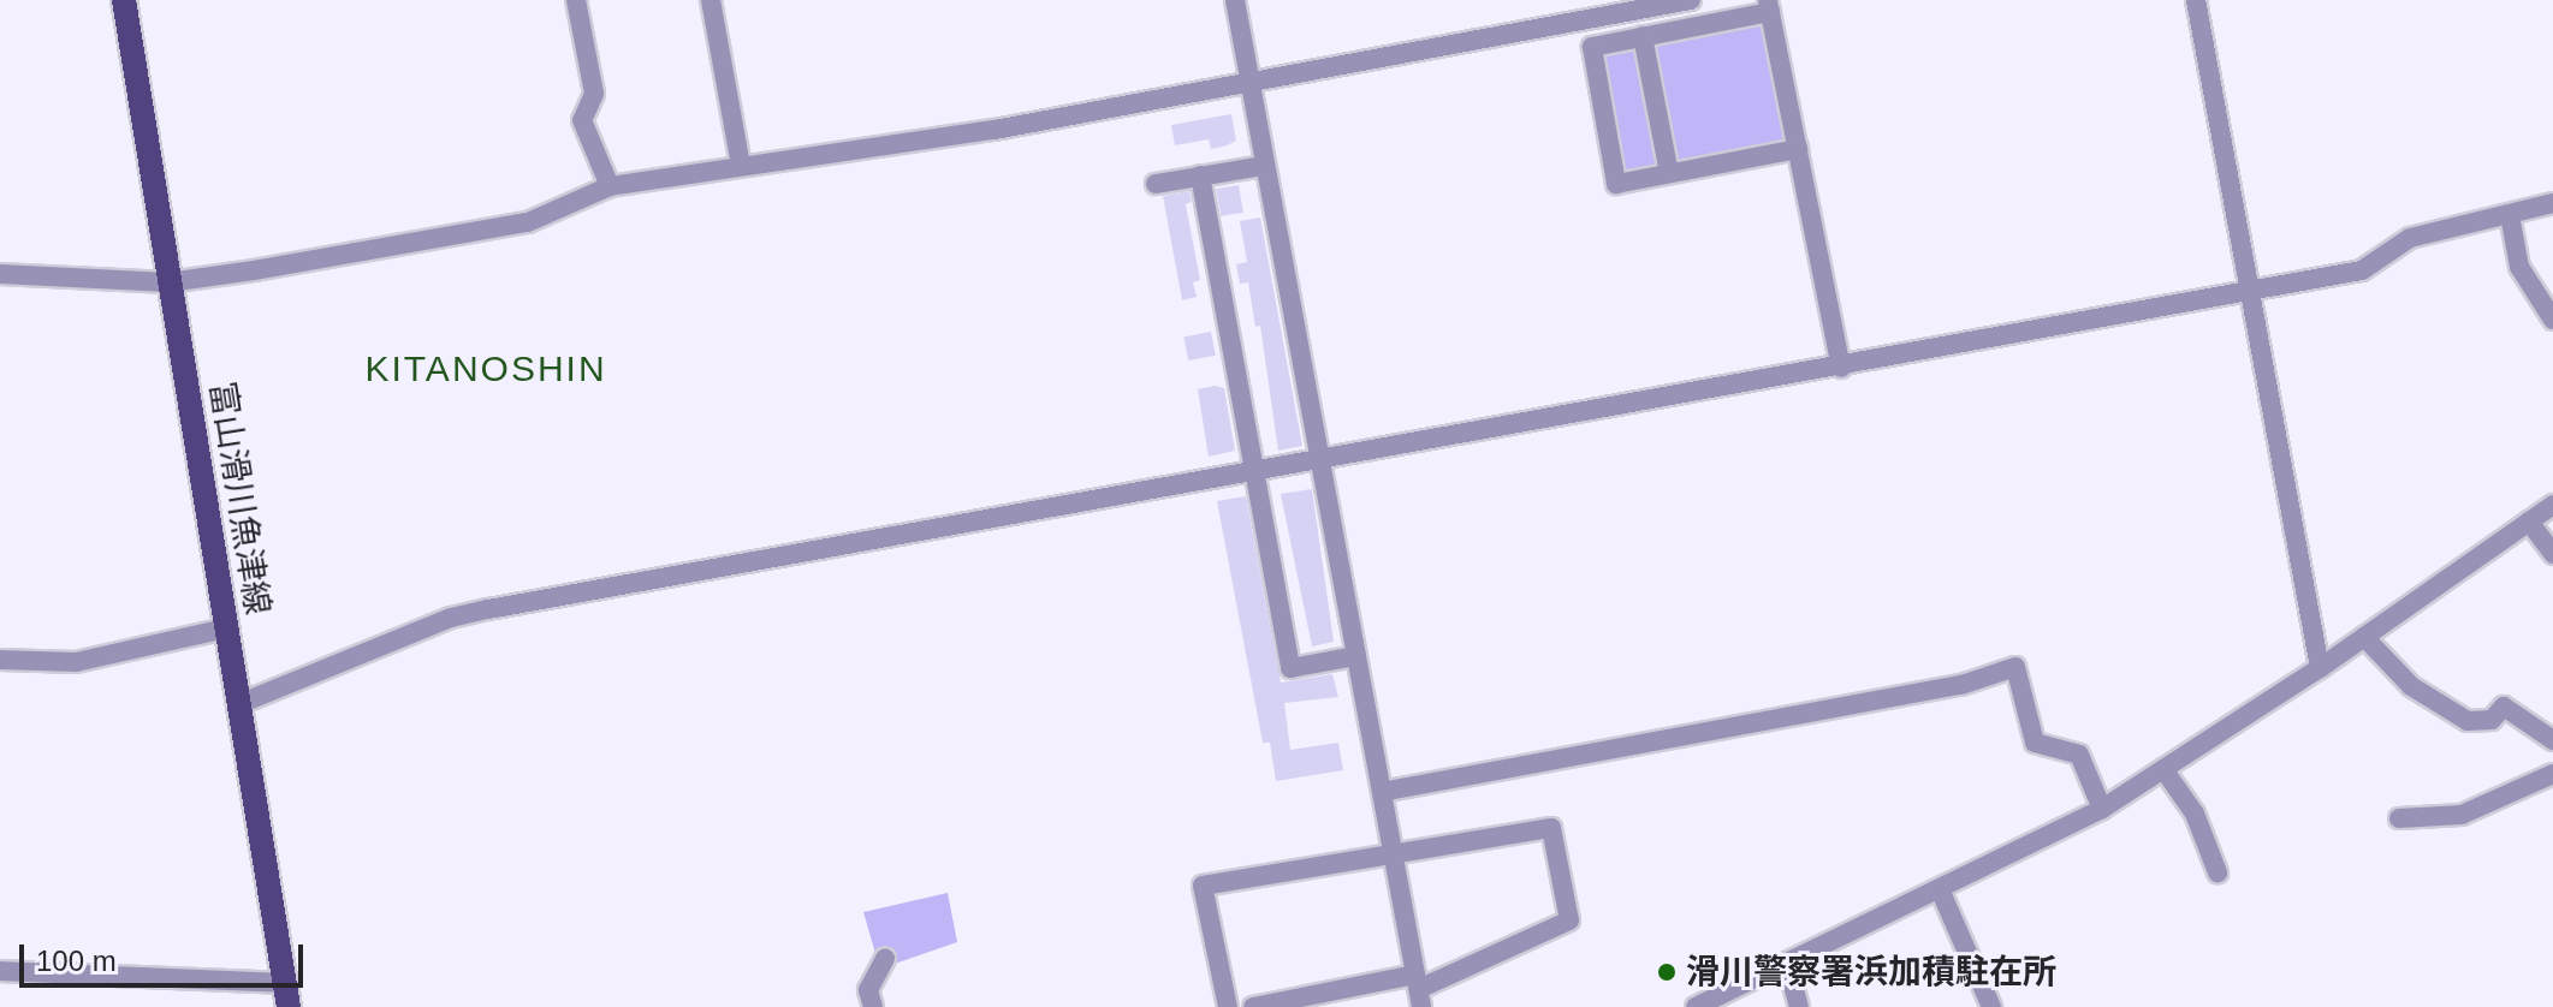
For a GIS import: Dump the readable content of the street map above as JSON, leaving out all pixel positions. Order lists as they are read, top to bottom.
{
  "streets": {
    "main road": ["富山滑川魚津線"]
  },
  "districts": ["KITANOSHIN"],
  "places": ["滑川警察署浜加積駐在所"],
  "scale_bar": "100 m"
}
